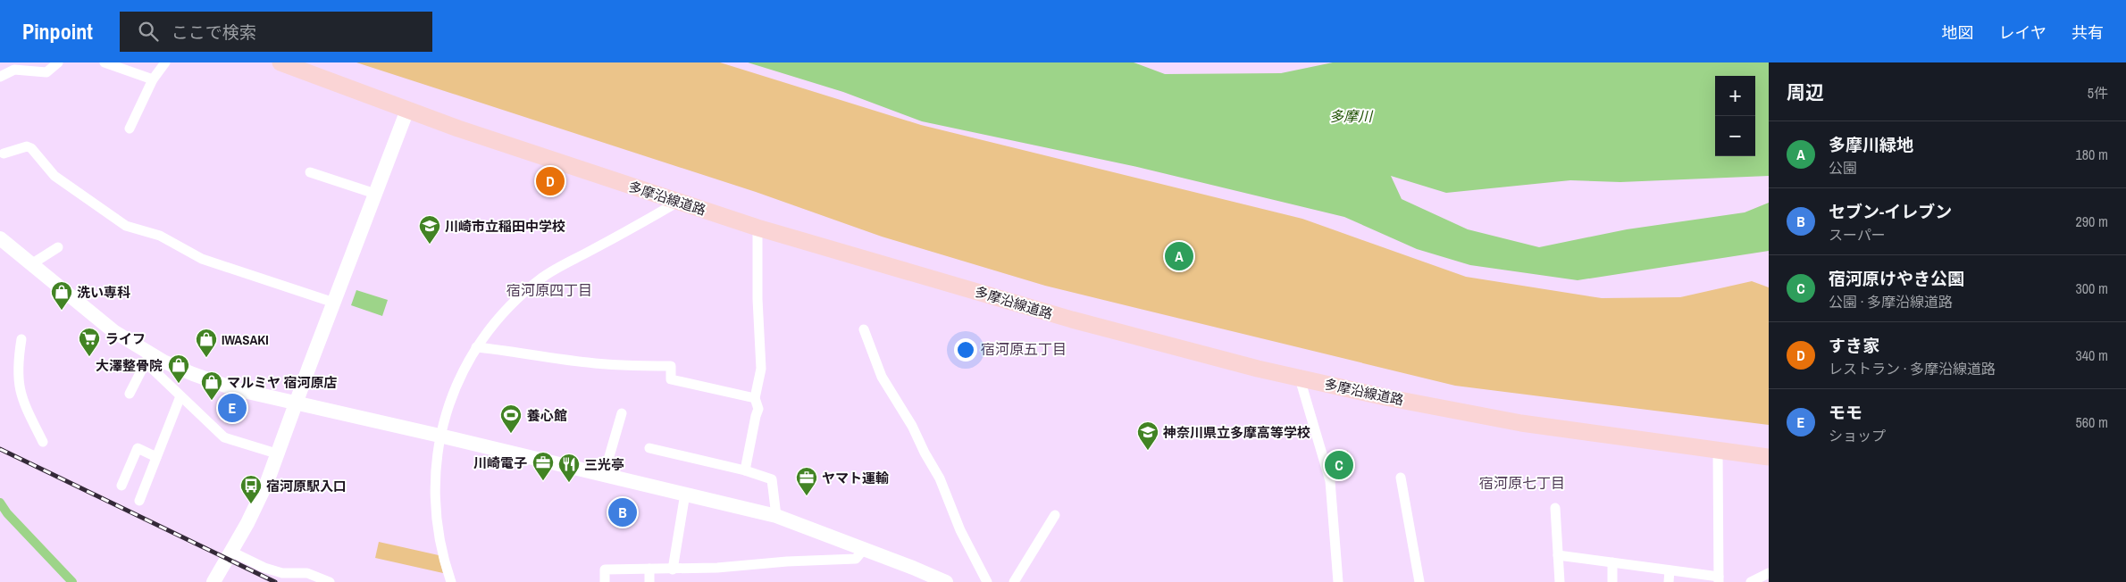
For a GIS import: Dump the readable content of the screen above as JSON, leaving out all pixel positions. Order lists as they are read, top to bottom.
{
  "streets": {
    "main road": ["多摩沿線道路"]
  },
  "districts": ["宿河原四丁目", "宿河原五丁目", "宿河原七丁目"],
  "water": ["多摩川"],
  "places": {
    "school or university": ["川崎市立稲田中学校", "神奈川県立多摩高等学校"],
    "shop": [
      "洗い専科",
      "IWASAKI",
      "大澤整骨院",
      "マルミヤ 宿河原店"
    ],
    "supermarket": ["ライフ"],
    "sports": ["養心館"],
    "office": ["川崎電子", "ヤマト運輸"],
    "restaurant": ["三光亭"],
    "bus stop": ["宿河原駅入口"]
  },
  "page": {
    "header": "Pinpoint",
    "search": "ここで検索",
    "nav": ["地図", "レイヤ", "共有"],
    "heading": ["周辺", "5件"],
    "map_buttons": ["+", "−"],
    "list": [
      {
        "mark": "A",
        "name": "多摩川緑地",
        "note": "公園",
        "value": "180 m"
      },
      {
        "mark": "B",
        "name": "セブン-イレブン",
        "note": "スーパー",
        "value": "290 m"
      },
      {
        "mark": "C",
        "name": "宿河原けやき公園",
        "note": "公園 · 多摩沿線道路",
        "value": "300 m"
      },
      {
        "mark": "D",
        "name": "すき家",
        "note": "レストラン · 多摩沿線道路",
        "value": "340 m"
      },
      {
        "mark": "E",
        "name": "モモ",
        "note": "ショップ",
        "value": "560 m"
      }
    ],
    "pins": [
      "D",
      "A",
      "E",
      "C",
      "B"
    ]
  }
}
